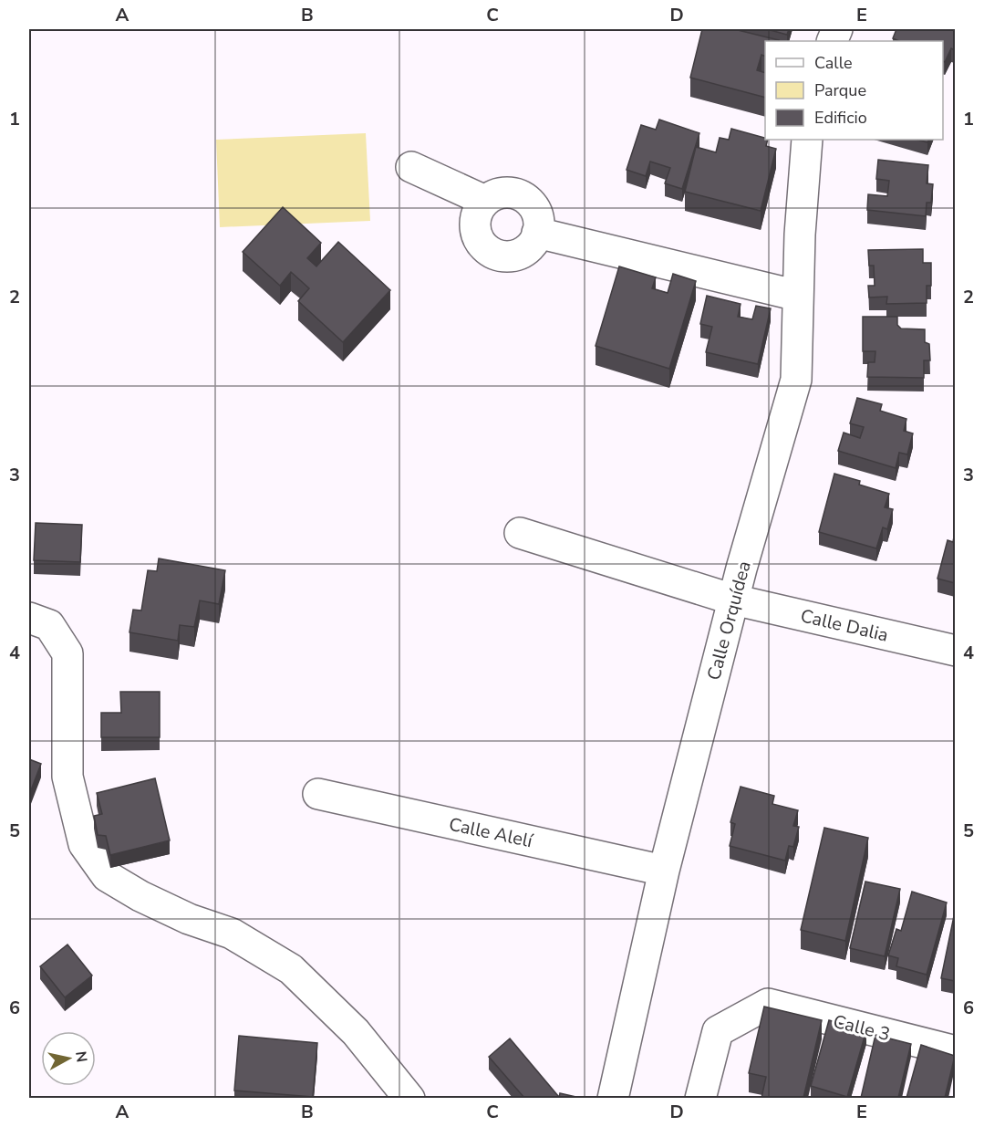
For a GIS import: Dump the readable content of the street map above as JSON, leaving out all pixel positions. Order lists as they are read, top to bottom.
{
  "streets": {
    "street": [
      "Calle Orquídea",
      "Calle Dalia",
      "Calle Alelí",
      "Calle 3"
    ]
  },
  "crossings": [
    ["Calle Orquídea", "Calle Dalia"],
    ["Calle Orquídea", "Calle Alelí"]
  ],
  "legend": ["Calle", "Parque", "Edificio"],
  "north": "right",
  "grid": {
    "columns": [
      "A",
      "B",
      "C",
      "D",
      "E"
    ],
    "rows": [
      "1",
      "2",
      "3",
      "4",
      "5",
      "6"
    ]
  }
}
